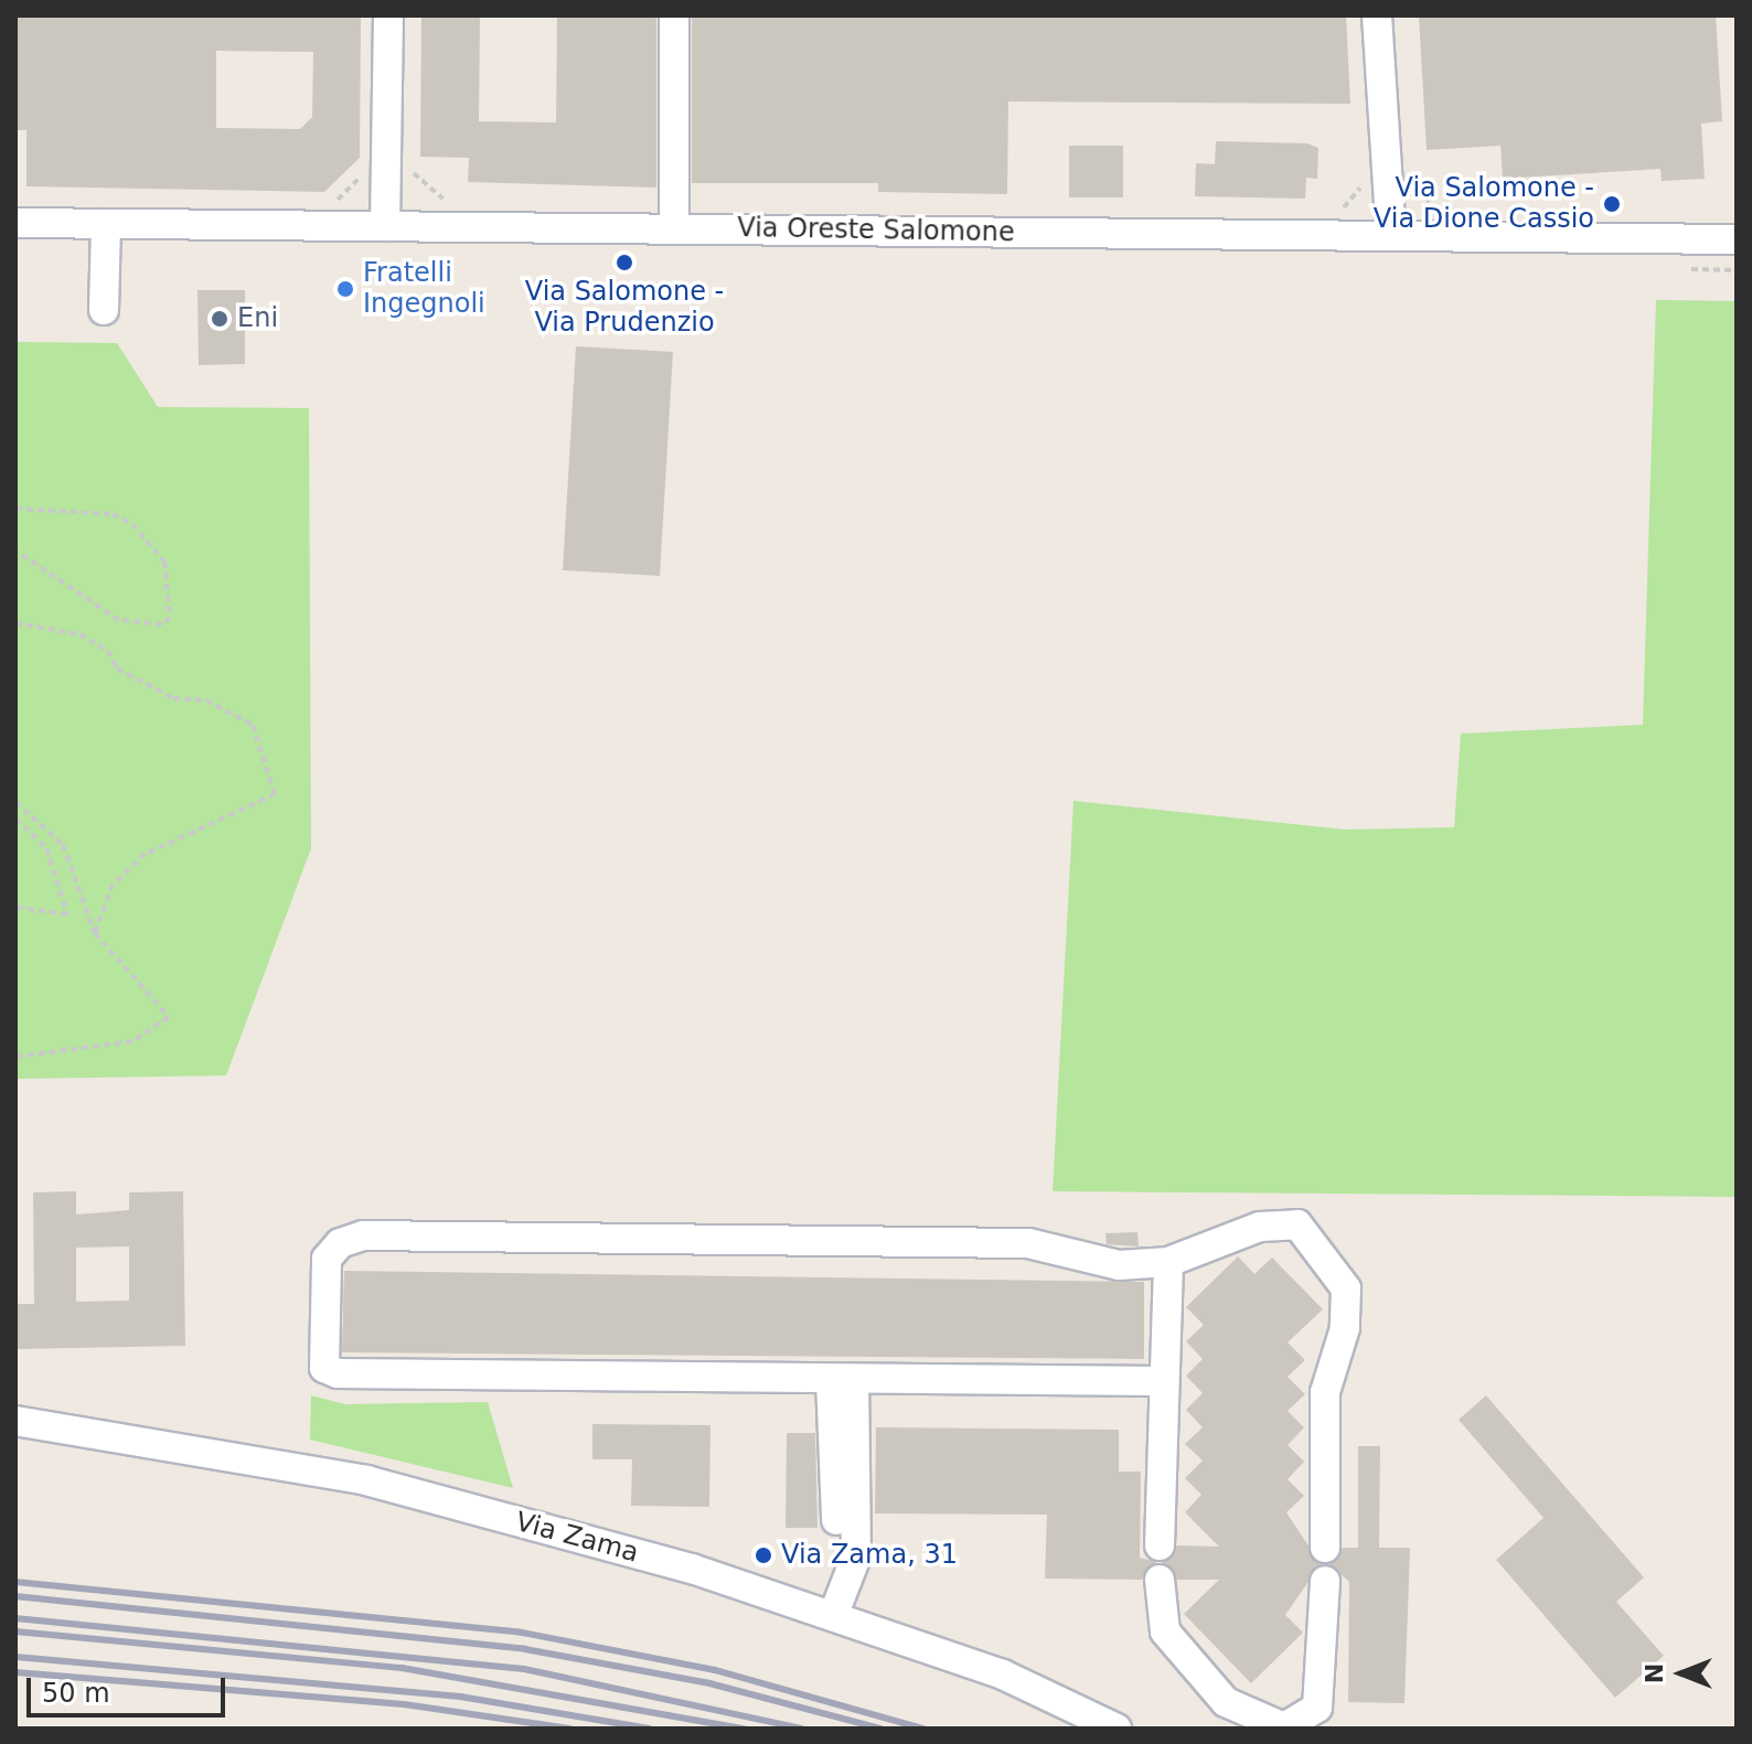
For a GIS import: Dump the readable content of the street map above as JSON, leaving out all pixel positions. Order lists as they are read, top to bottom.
{
  "streets": {
    "street": ["Via Oreste Salomone", "Via Zama"]
  },
  "places": [
    "Via Salomone - Via Dione Cassio",
    "Via Salomone - Via Prudenzio",
    "Fratelli Ingegnoli",
    "Eni",
    "Via Zama, 31"
  ],
  "scale_bar": "50 m",
  "north": "left"
}
